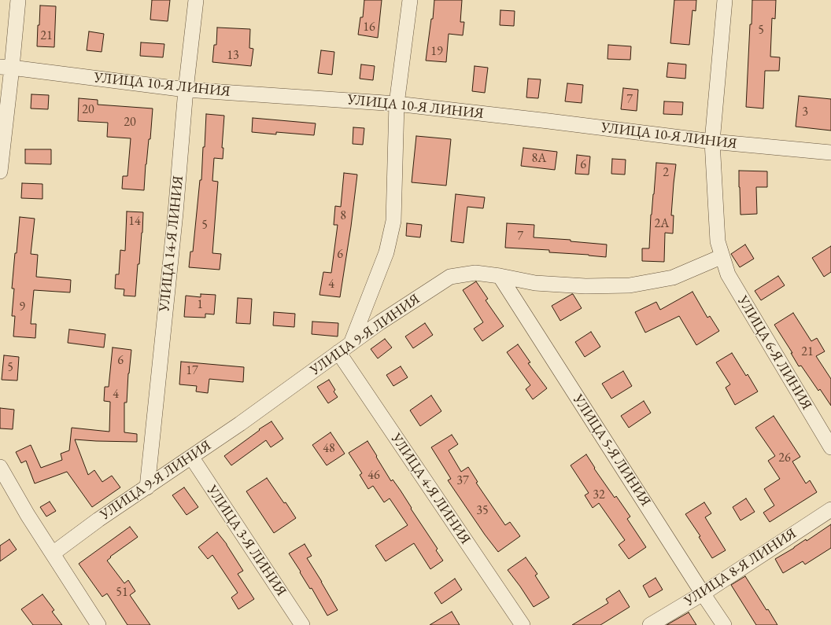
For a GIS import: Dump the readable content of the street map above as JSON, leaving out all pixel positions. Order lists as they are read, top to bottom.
{
  "streets": {
    "street": [
      "УЛИЦА 10-Я ЛИНИЯ",
      "УЛИЦА 14-Я ЛИНИЯ",
      "УЛИЦА 9-Я ЛИНИЯ",
      "УЛИЦА 6-Я ЛИНИЯ",
      "УЛИЦА 5-Я ЛИНИЯ",
      "УЛИЦА 4-Я ЛИНИЯ",
      "УЛИЦА 3-Я ЛИНИЯ",
      "УЛИЦА 8-Я ЛИНИЯ"
    ]
  },
  "crossings": [
    ["УЛИЦА 10-Я ЛИНИЯ", "УЛИЦА 14-Я ЛИНИЯ"],
    ["УЛИЦА 10-Я ЛИНИЯ", "УЛИЦА 6-Я ЛИНИЯ"],
    ["УЛИЦА 14-Я ЛИНИЯ", "УЛИЦА 9-Я ЛИНИЯ"],
    ["УЛИЦА 9-Я ЛИНИЯ", "УЛИЦА 6-Я ЛИНИЯ"],
    ["УЛИЦА 9-Я ЛИНИЯ", "УЛИЦА 5-Я ЛИНИЯ"],
    ["УЛИЦА 9-Я ЛИНИЯ", "УЛИЦА 4-Я ЛИНИЯ"],
    ["УЛИЦА 9-Я ЛИНИЯ", "УЛИЦА 3-Я ЛИНИЯ"],
    ["УЛИЦА 5-Я ЛИНИЯ", "УЛИЦА 8-Я ЛИНИЯ"]
  ],
  "house_numbers": [
    "16",
    "5",
    "21",
    "19",
    "13",
    "7",
    "20",
    "3",
    "20",
    "8А",
    "6",
    "2",
    "8",
    "14",
    "2А",
    "5",
    "7",
    "6",
    "4",
    "1",
    "9",
    "21",
    "6",
    "5",
    "17",
    "4",
    "48",
    "26",
    "46",
    "37",
    "32",
    "35",
    "51"
  ]
}
